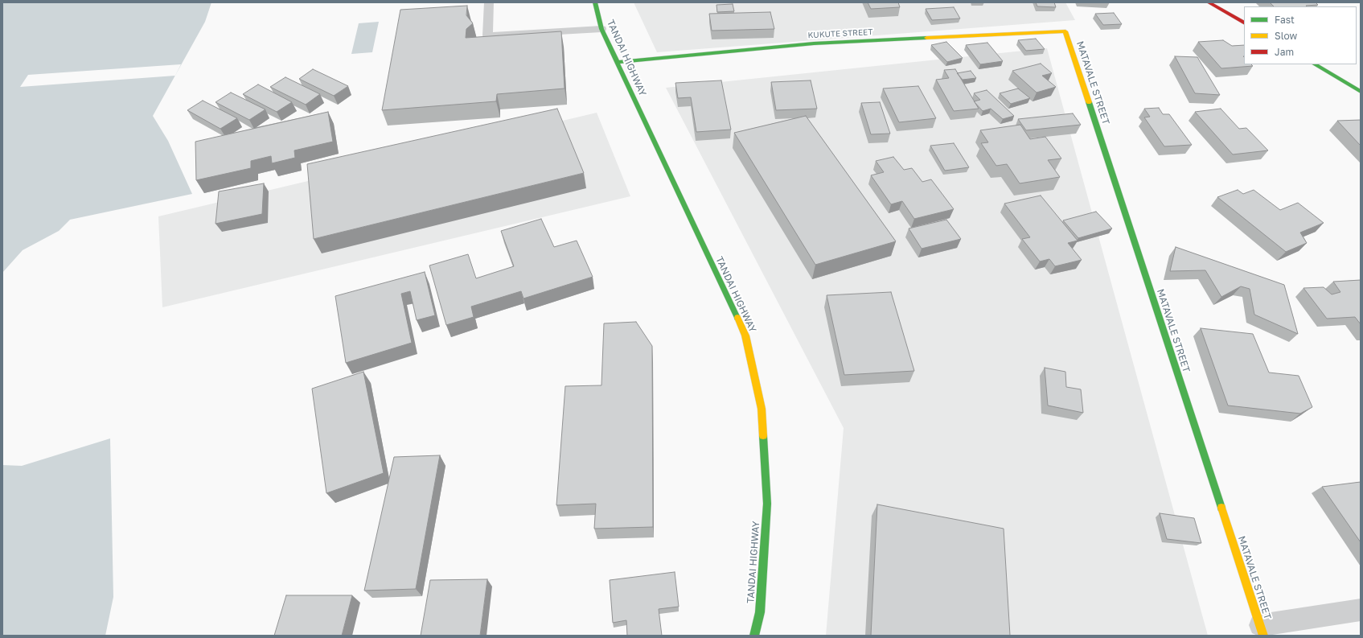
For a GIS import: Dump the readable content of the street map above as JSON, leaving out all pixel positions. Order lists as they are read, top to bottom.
{
  "streets": {
    "street": ["KUKUTE STREET", "TANDAI HIGHWAY", "MATAVALE STREET"]
  },
  "crossings": [
    ["KUKUTE STREET", "TANDAI HIGHWAY"],
    ["KUKUTE STREET", "MATAVALE STREET"]
  ],
  "legend": ["Fast", "Slow", "Jam"]
}
